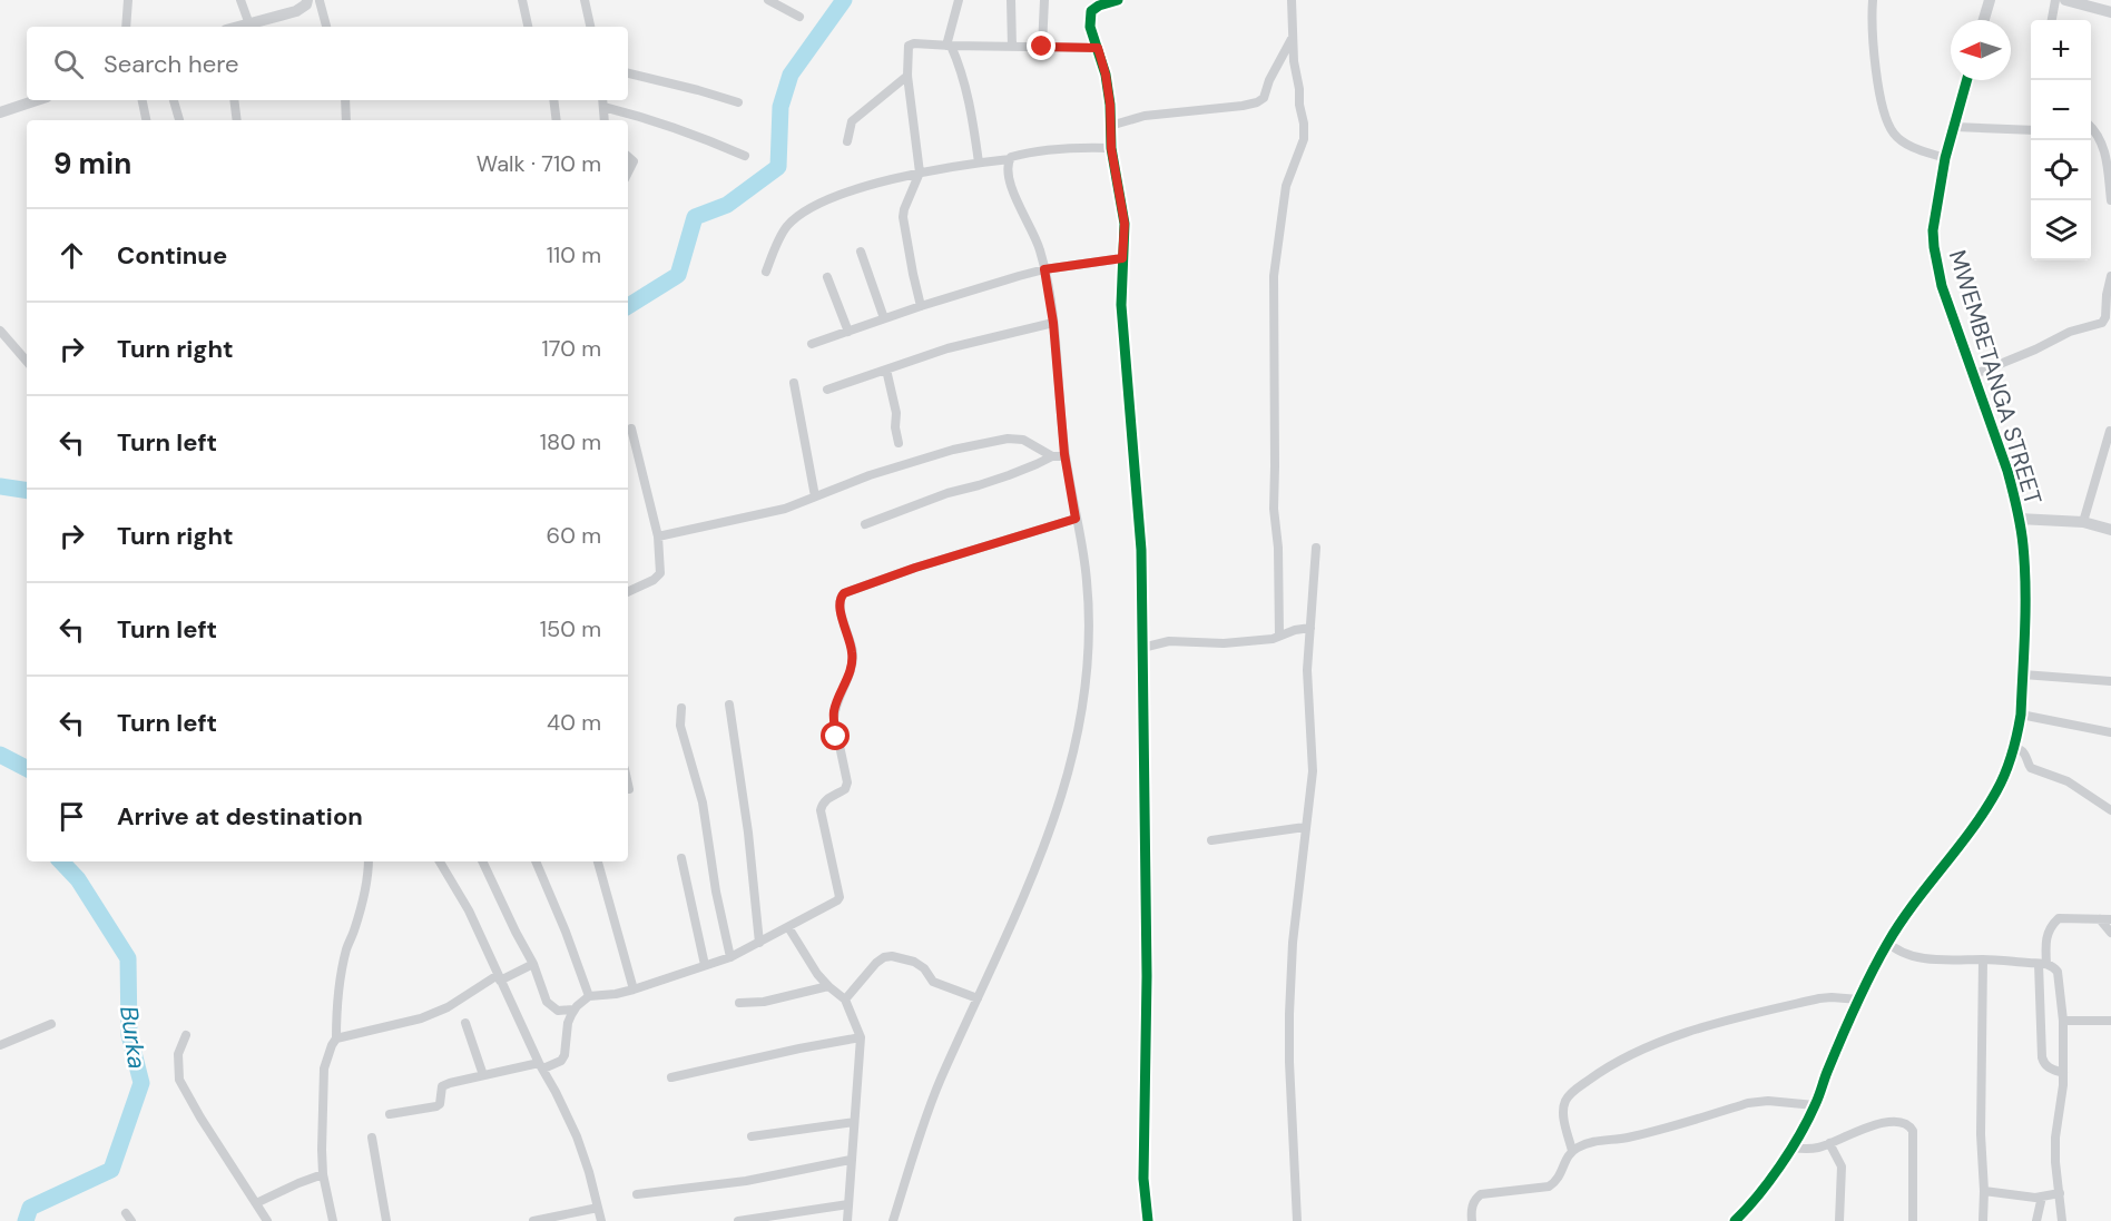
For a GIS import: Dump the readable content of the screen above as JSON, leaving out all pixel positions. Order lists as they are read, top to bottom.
{
  "streets": {
    "street": ["MWEMBETANGA STREET"]
  },
  "water": ["Burka"],
  "north": "left",
  "page": {
    "map_buttons": ["+", "−"],
    "search": "Search here",
    "heading": ["9 min", "Walk · 710 m"],
    "list": [
      ["Continue", "110 m"],
      ["Turn right", "170 m"],
      ["Turn left", "180 m"],
      ["Turn right", "60 m"],
      ["Turn left", "150 m"],
      ["Turn left", "40 m"],
      "Arrive at destination"
    ]
  }
}
